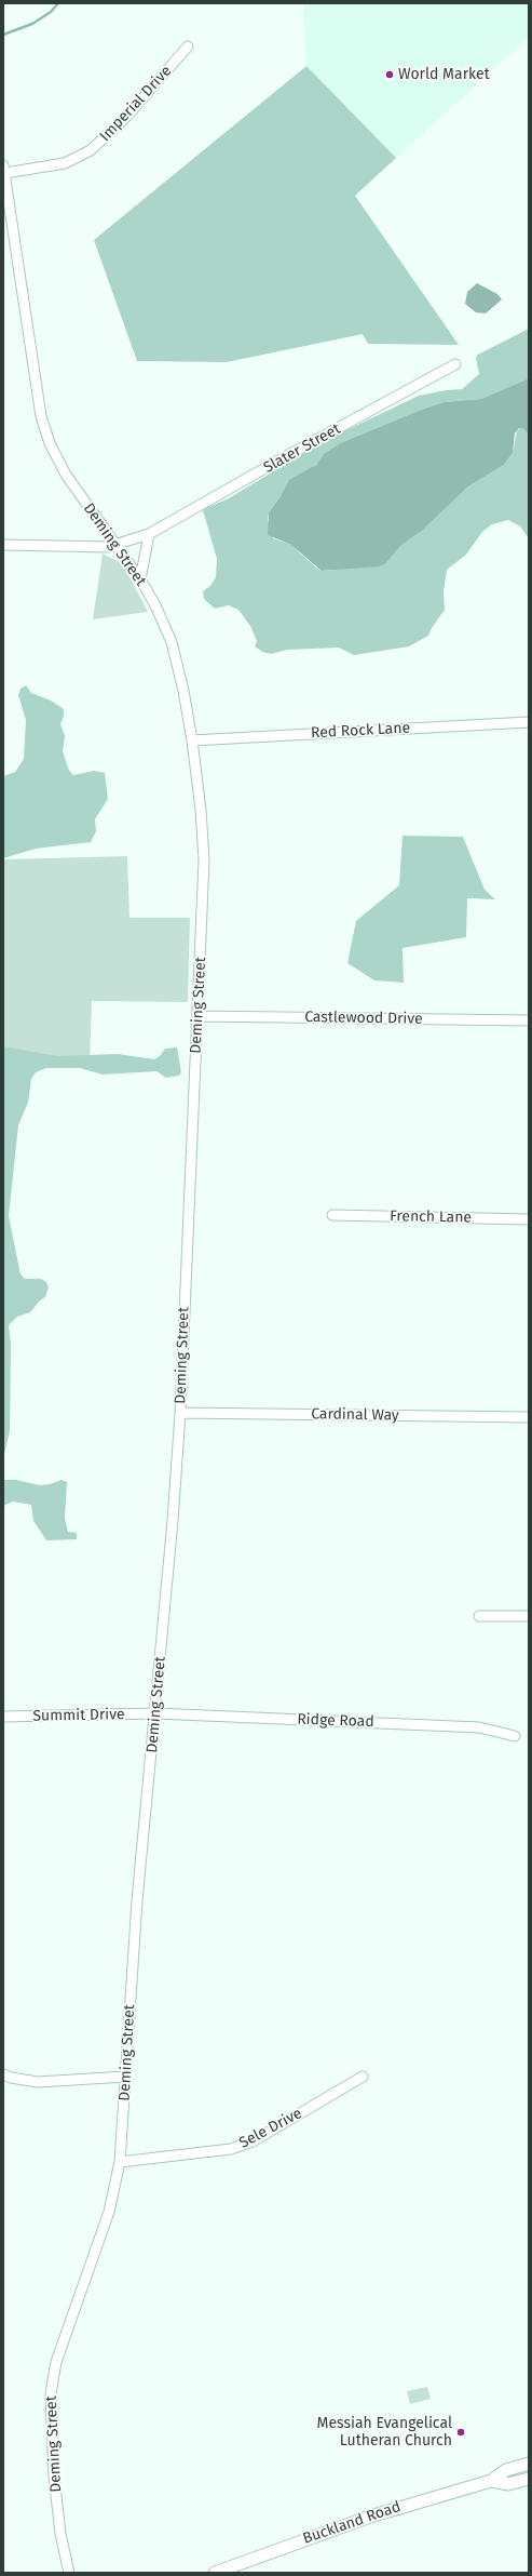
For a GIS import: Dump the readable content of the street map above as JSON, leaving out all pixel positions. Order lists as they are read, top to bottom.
{
  "streets": {
    "main road": ["Buckland Road"],
    "street": [
      "Imperial Drive",
      "Slater Street",
      "Deming Street",
      "Red Rock Lane",
      "Castlewood Drive",
      "French Lane",
      "Cardinal Way",
      "Summit Drive",
      "Ridge Road",
      "Sele Drive"
    ]
  },
  "crossings": [
    ["Imperial Drive", "Deming Street"],
    ["Slater Street", "Deming Street"],
    ["Deming Street", "Red Rock Lane"],
    ["Deming Street", "Castlewood Drive"],
    ["Deming Street", "Cardinal Way"],
    ["Deming Street", "Summit Drive"],
    ["Deming Street", "Ridge Road"],
    ["Deming Street", "Sele Drive"],
    ["Summit Drive", "Ridge Road"]
  ],
  "places": ["World Market", "Messiah Evangelical Lutheran Church"]
}
